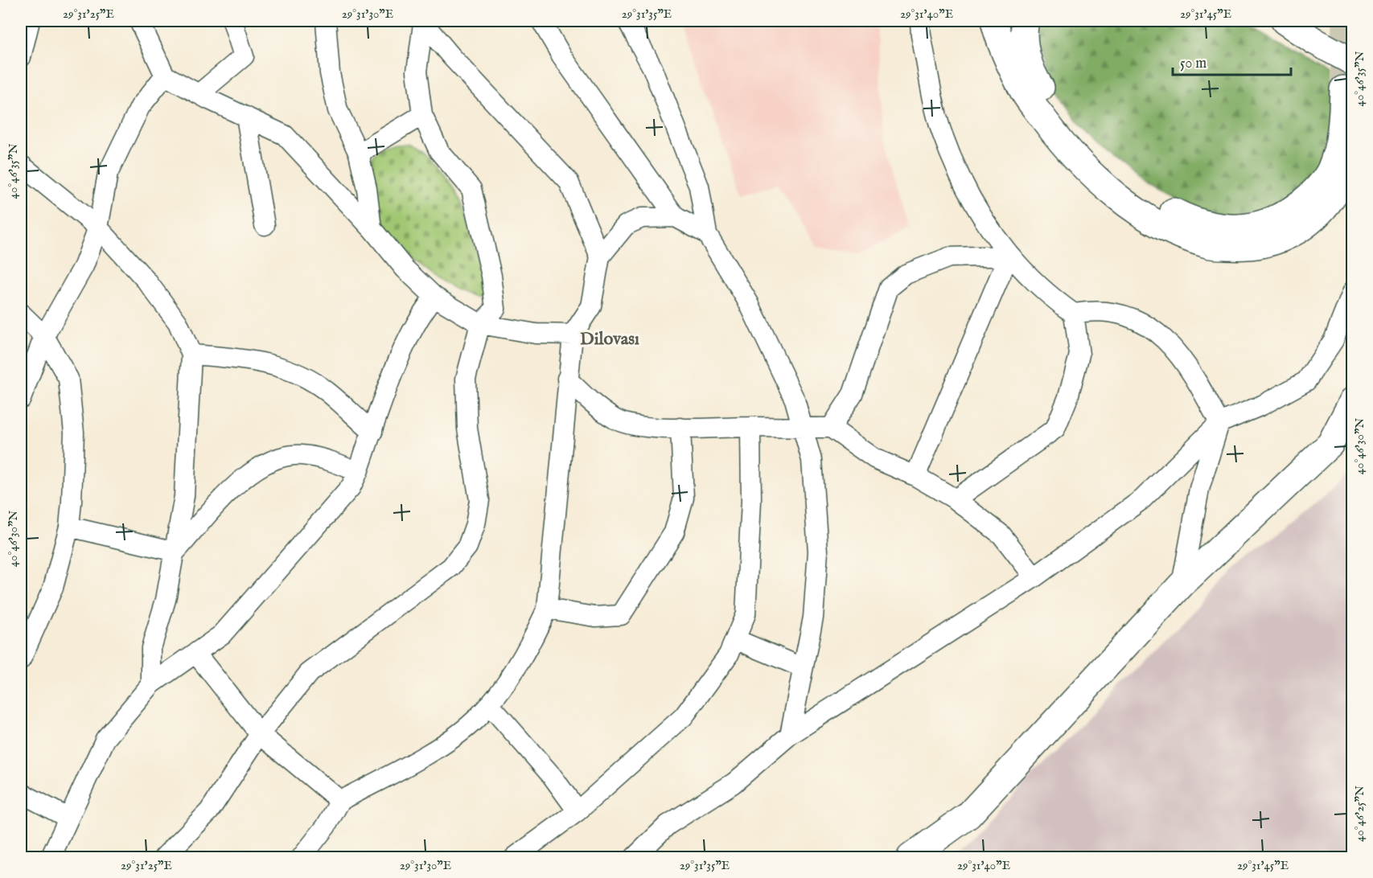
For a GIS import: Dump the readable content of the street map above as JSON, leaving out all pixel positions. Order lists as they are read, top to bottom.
{
  "districts": ["Dilovası"],
  "scale_bar": "50 m",
  "coordinates": [
    "29°31'25\"E",
    "29°31'30\"E",
    "29°31'35\"E",
    "29°31'40\"E",
    "29°31'45\"E",
    "40°46'35\"N",
    "40°46'30\"N",
    "40°46'25\"N"
  ]
}
